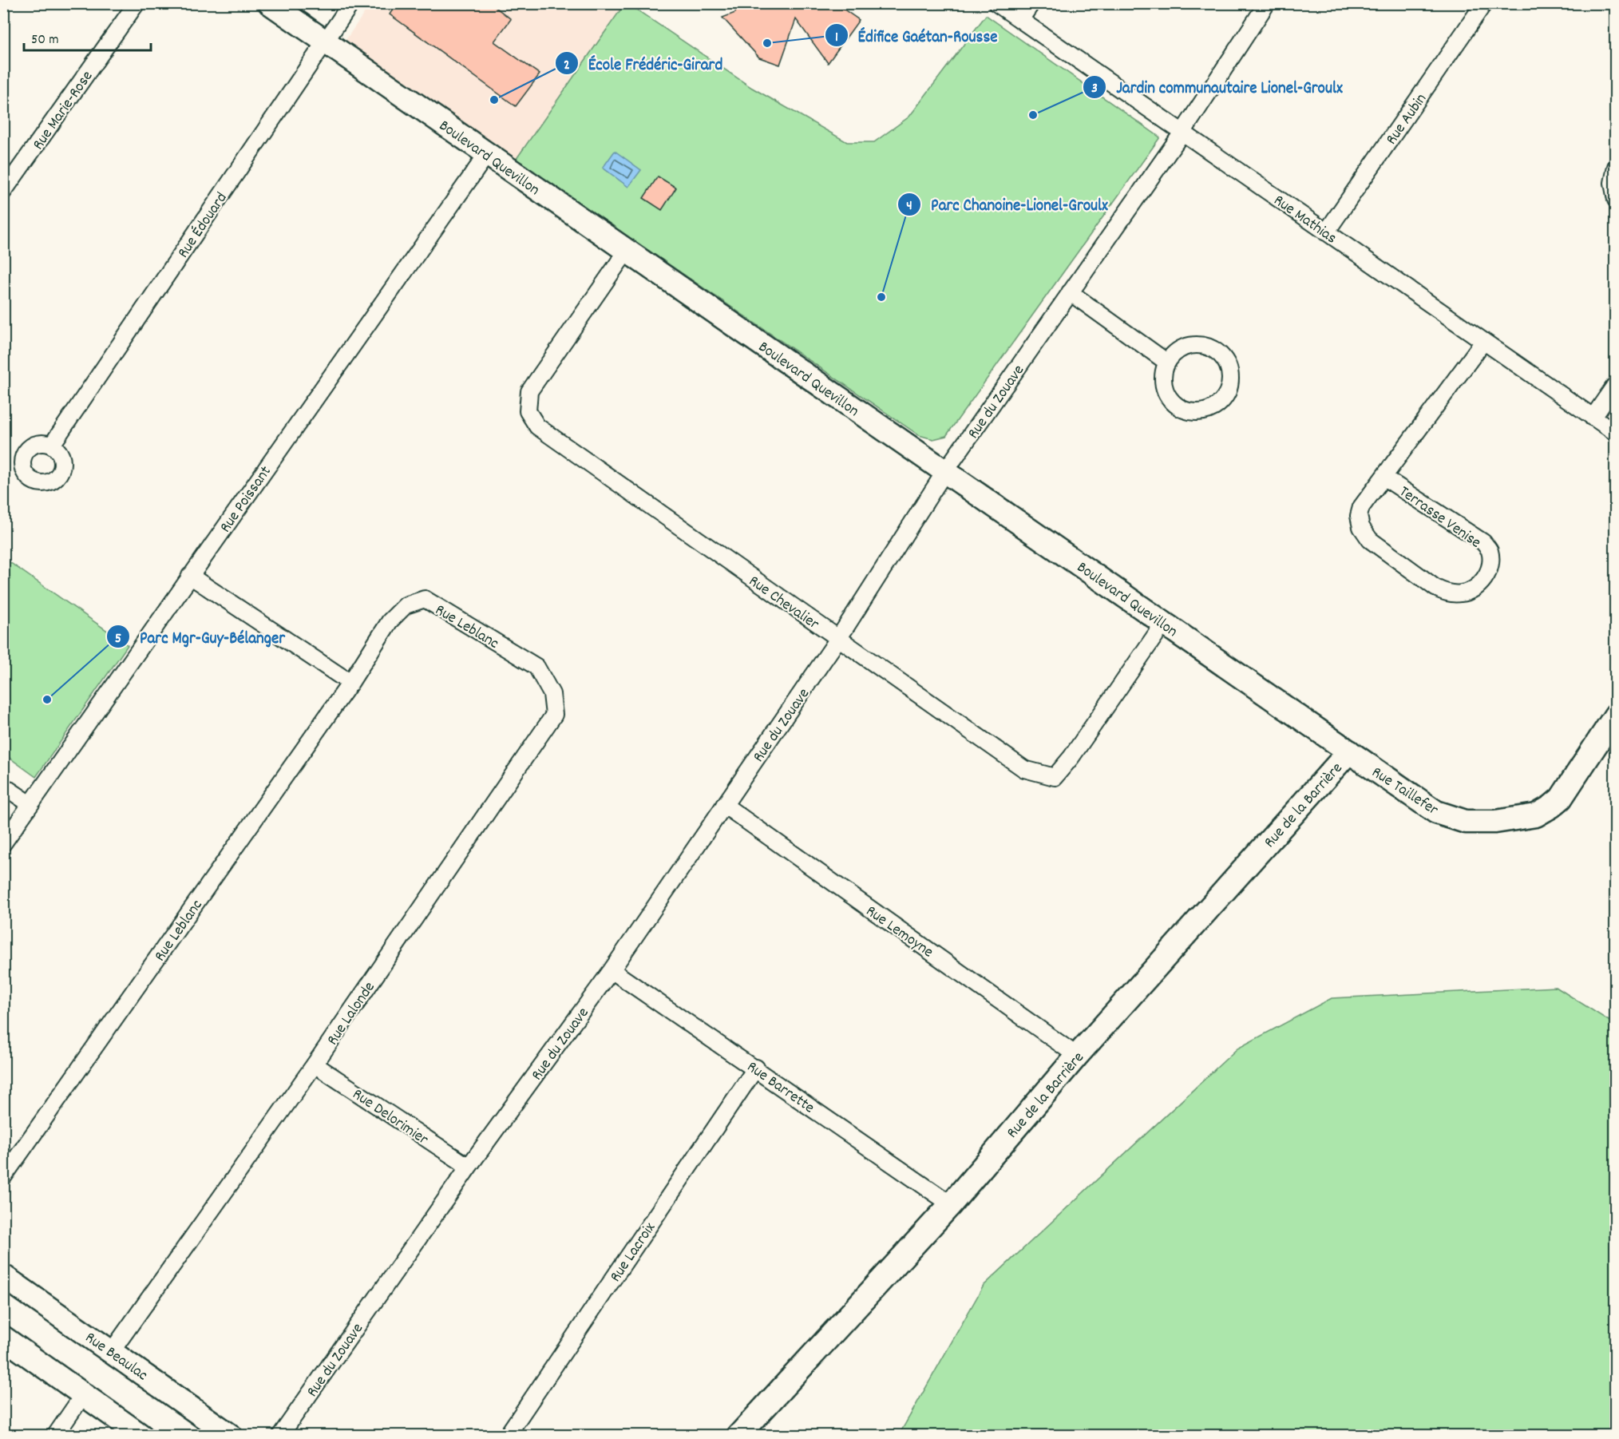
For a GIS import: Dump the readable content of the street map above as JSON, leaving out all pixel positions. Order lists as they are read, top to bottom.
{
  "streets": {
    "street": [
      "Rue Marie-Rose",
      "Rue Aubin",
      "Boulevard Quevillon",
      "Rue Mathias",
      "Rue Édouard",
      "Rue du Zouave",
      "Rue Poissant",
      "Terrasse Venise",
      "Rue Chevalier",
      "Rue Leblanc",
      "Rue Taillefer",
      "Rue de la Barrière",
      "Rue Lemoyne",
      "Rue Lalonde",
      "Rue Barrette",
      "Rue Delorimier",
      "Rue Lacroix",
      "Rue Beaulac"
    ]
  },
  "crossings": [
    ["Rue Aubin", "Rue Mathias"],
    ["Boulevard Quevillon", "Rue Édouard"],
    ["Boulevard Quevillon", "Rue du Zouave"],
    ["Boulevard Quevillon", "Rue Poissant"],
    ["Boulevard Quevillon", "Rue Chevalier"],
    ["Boulevard Quevillon", "Rue Taillefer"],
    ["Boulevard Quevillon", "Rue de la Barrière"],
    ["Rue Mathias", "Rue du Zouave"],
    ["Rue Mathias", "Terrasse Venise"],
    ["Rue du Zouave", "Rue Chevalier"],
    ["Rue du Zouave", "Rue Lemoyne"],
    ["Rue du Zouave", "Rue Barrette"],
    ["Rue du Zouave", "Rue Delorimier"],
    ["Rue Leblanc", "Rue Lalonde"],
    ["Rue Taillefer", "Rue de la Barrière"],
    ["Rue de la Barrière", "Rue Lemoyne"],
    ["Rue de la Barrière", "Rue Barrette"],
    ["Rue Lalonde", "Rue Delorimier"],
    ["Rue Lalonde", "Rue Beaulac"],
    ["Rue Barrette", "Rue Lacroix"]
  ],
  "places": [
    "Édifice Gaétan-Rousse",
    "École Frédéric-Girard",
    "Jardin communautaire Lionel-Groulx",
    "Parc Chanoine-Lionel-Groulx",
    "Parc Mgr-Guy-Bélanger"
  ],
  "scale_bar": "50 m"
}
